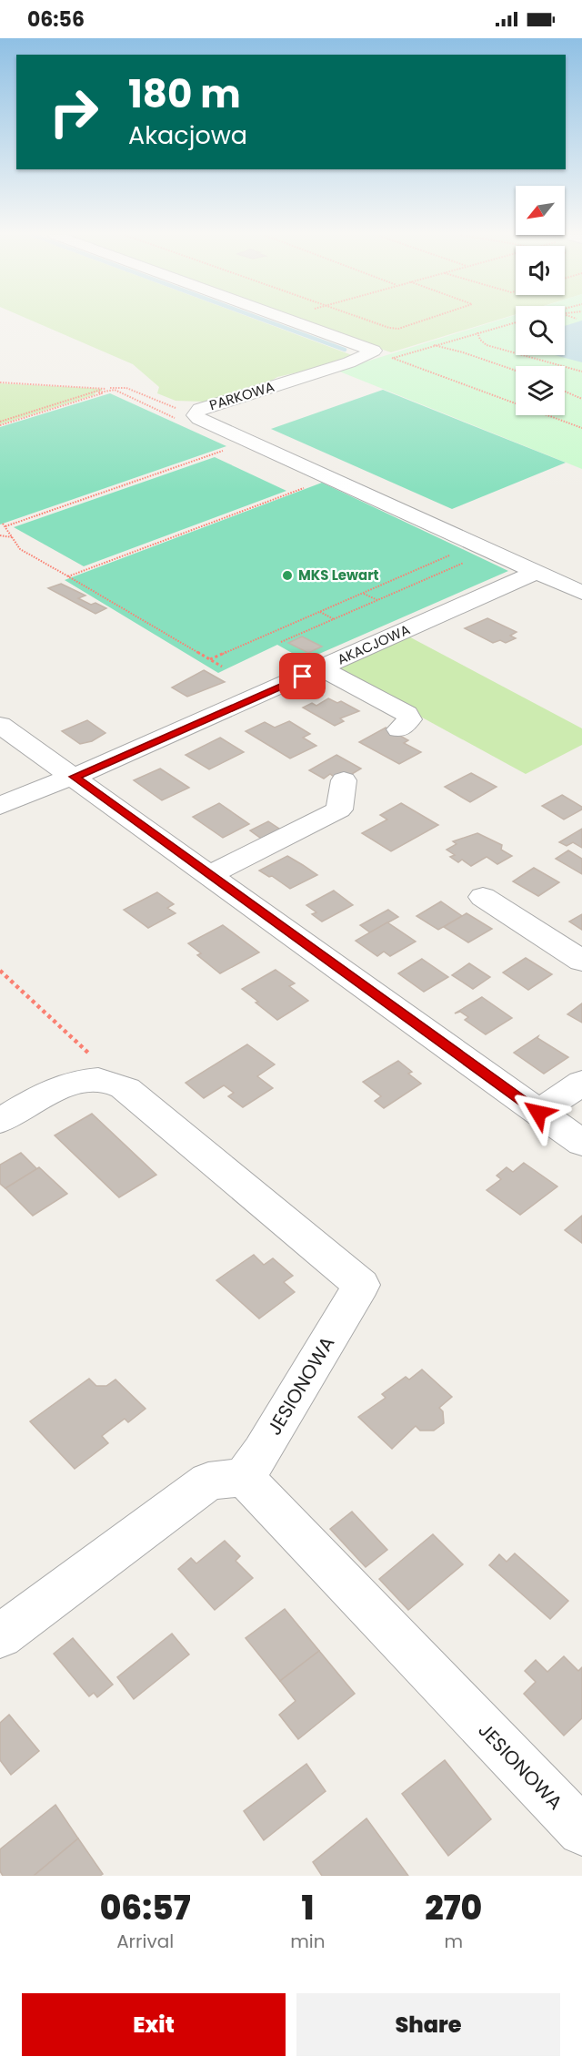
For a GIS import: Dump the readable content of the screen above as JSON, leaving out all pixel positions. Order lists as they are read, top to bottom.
{
  "streets": {
    "street": ["PARKOWA", "AKACJOWA", "JESIONOWA"]
  },
  "crossings": [
    ["PARKOWA", "AKACJOWA"]
  ],
  "places": ["MKS Lewart"],
  "north": "bottom left",
  "page": {
    "status": "06:56",
    "turn": ["180 m", "Akacjowa"],
    "eta": [
      "06:57",
      "Arrival",
      "1",
      "min",
      "270",
      "m"
    ],
    "buttons": ["Exit", "Share"]
  }
}
